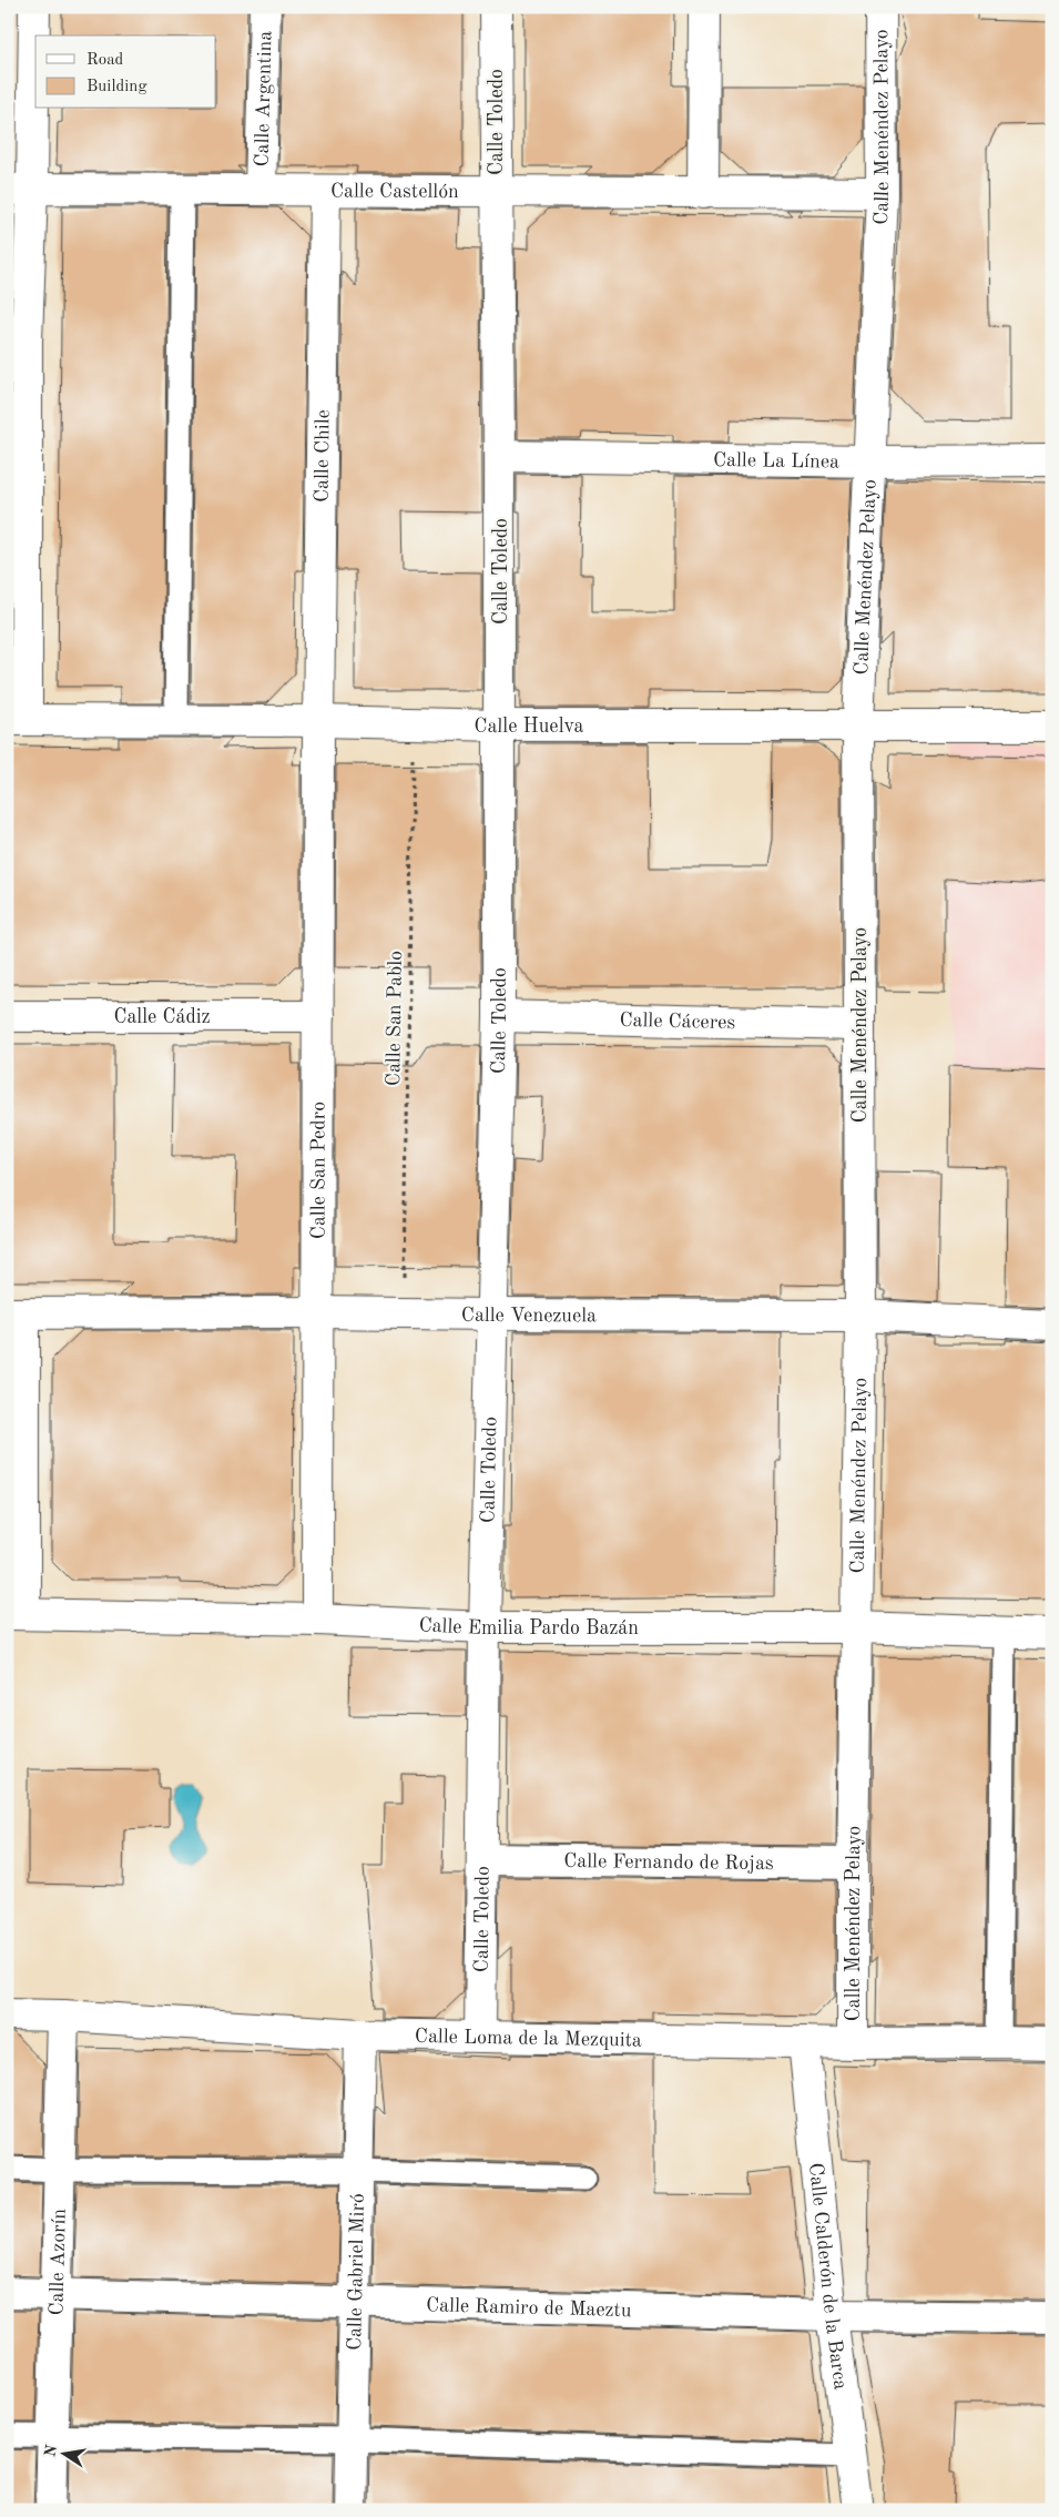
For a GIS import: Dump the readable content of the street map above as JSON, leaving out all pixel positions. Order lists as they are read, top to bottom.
{
  "streets": {
    "street": [
      "Calle Argentina",
      "Calle Toledo",
      "Calle Menéndez Pelayo",
      "Calle Castellón",
      "Calle Chile",
      "Calle La Línea",
      "Calle Huelva",
      "Calle Cádiz",
      "Calle Cáceres",
      "Calle San Pedro",
      "Calle Venezuela",
      "Calle Emilia Pardo Bazán",
      "Calle Fernando de Rojas",
      "Calle Loma de la Mezquita",
      "Calle Azorín",
      "Calle Gabriel Miró",
      "Calle Calderón de la Barca",
      "Calle Ramiro de Maeztu"
    ],
    "path": ["Calle San Pablo"]
  },
  "crossings": [
    ["Calle Argentina", "Calle Castellón"],
    ["Calle Toledo", "Calle Castellón"],
    ["Calle Toledo", "Calle La Línea"],
    ["Calle Toledo", "Calle Huelva"],
    ["Calle Toledo", "Calle Cáceres"],
    ["Calle Toledo", "Calle Venezuela"],
    ["Calle Toledo", "Calle Emilia Pardo Bazán"],
    ["Calle Toledo", "Calle Fernando de Rojas"],
    ["Calle Toledo", "Calle Loma de la Mezquita"],
    ["Calle Menéndez Pelayo", "Calle Castellón"],
    ["Calle Menéndez Pelayo", "Calle La Línea"],
    ["Calle Menéndez Pelayo", "Calle Huelva"],
    ["Calle Menéndez Pelayo", "Calle Cáceres"],
    ["Calle Menéndez Pelayo", "Calle Venezuela"],
    ["Calle Menéndez Pelayo", "Calle Emilia Pardo Bazán"],
    ["Calle Menéndez Pelayo", "Calle Fernando de Rojas"],
    ["Calle Menéndez Pelayo", "Calle Loma de la Mezquita"],
    ["Calle Castellón", "Calle Chile"],
    ["Calle Chile", "Calle Huelva"],
    ["Calle Chile", "Calle San Pedro"],
    ["Calle Huelva", "Calle San Pablo"],
    ["Calle Huelva", "Calle San Pedro"],
    ["Calle Cádiz", "Calle San Pedro"],
    ["Calle San Pablo", "Calle Venezuela"],
    ["Calle San Pedro", "Calle Venezuela"],
    ["Calle San Pedro", "Calle Emilia Pardo Bazán"],
    ["Calle Loma de la Mezquita", "Calle Azorín"],
    ["Calle Loma de la Mezquita", "Calle Gabriel Miró"],
    ["Calle Loma de la Mezquita", "Calle Calderón de la Barca"],
    ["Calle Azorín", "Calle Ramiro de Maeztu"],
    ["Calle Gabriel Miró", "Calle Ramiro de Maeztu"],
    ["Calle Calderón de la Barca", "Calle Ramiro de Maeztu"]
  ],
  "legend": ["Road", "Building"],
  "north": "left"
}
